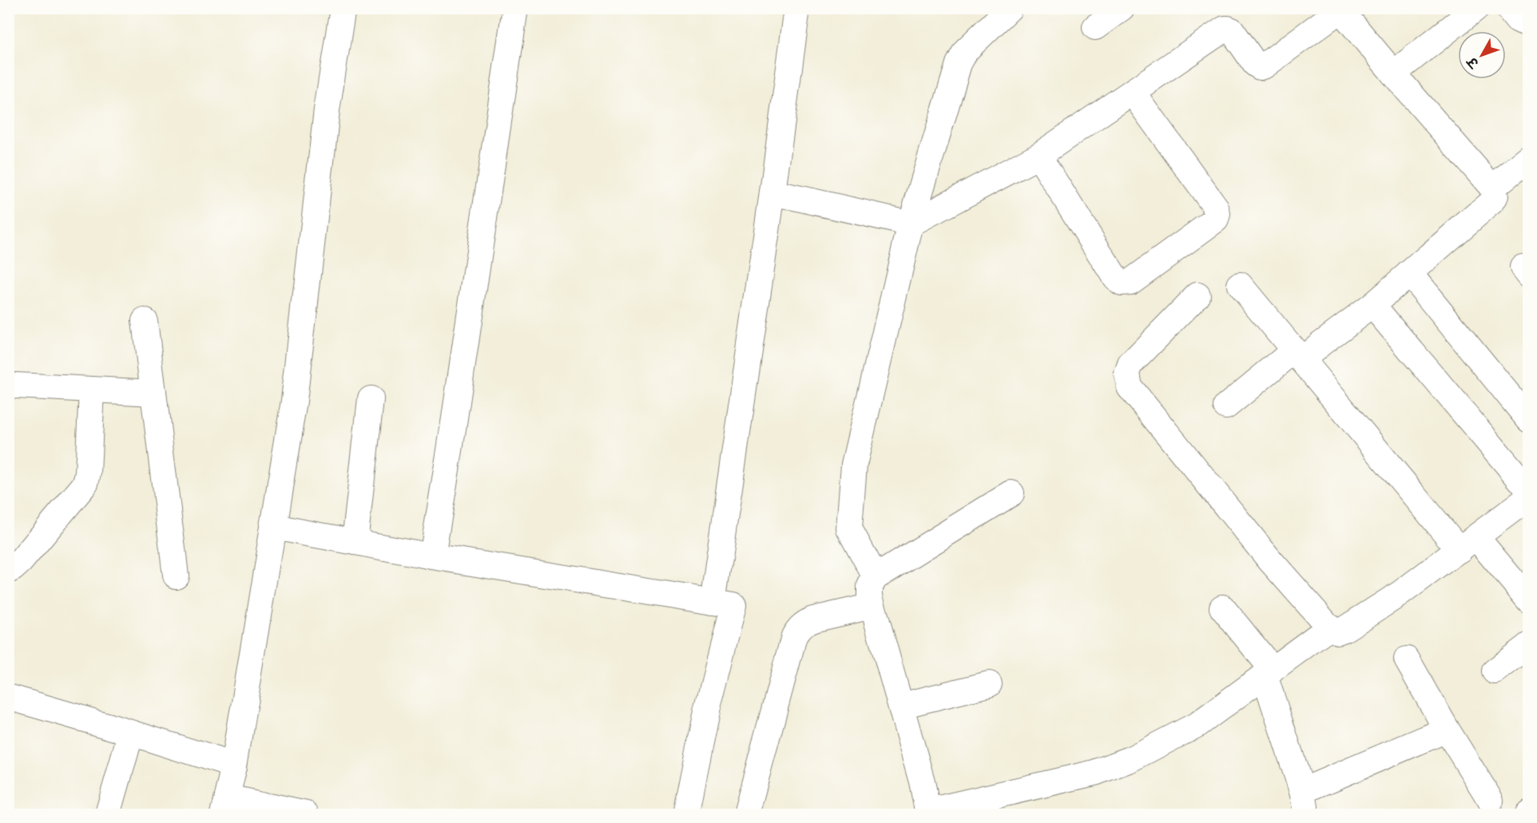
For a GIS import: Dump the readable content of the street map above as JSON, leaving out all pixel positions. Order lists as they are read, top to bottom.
{
  "north": "bottom left"
}
